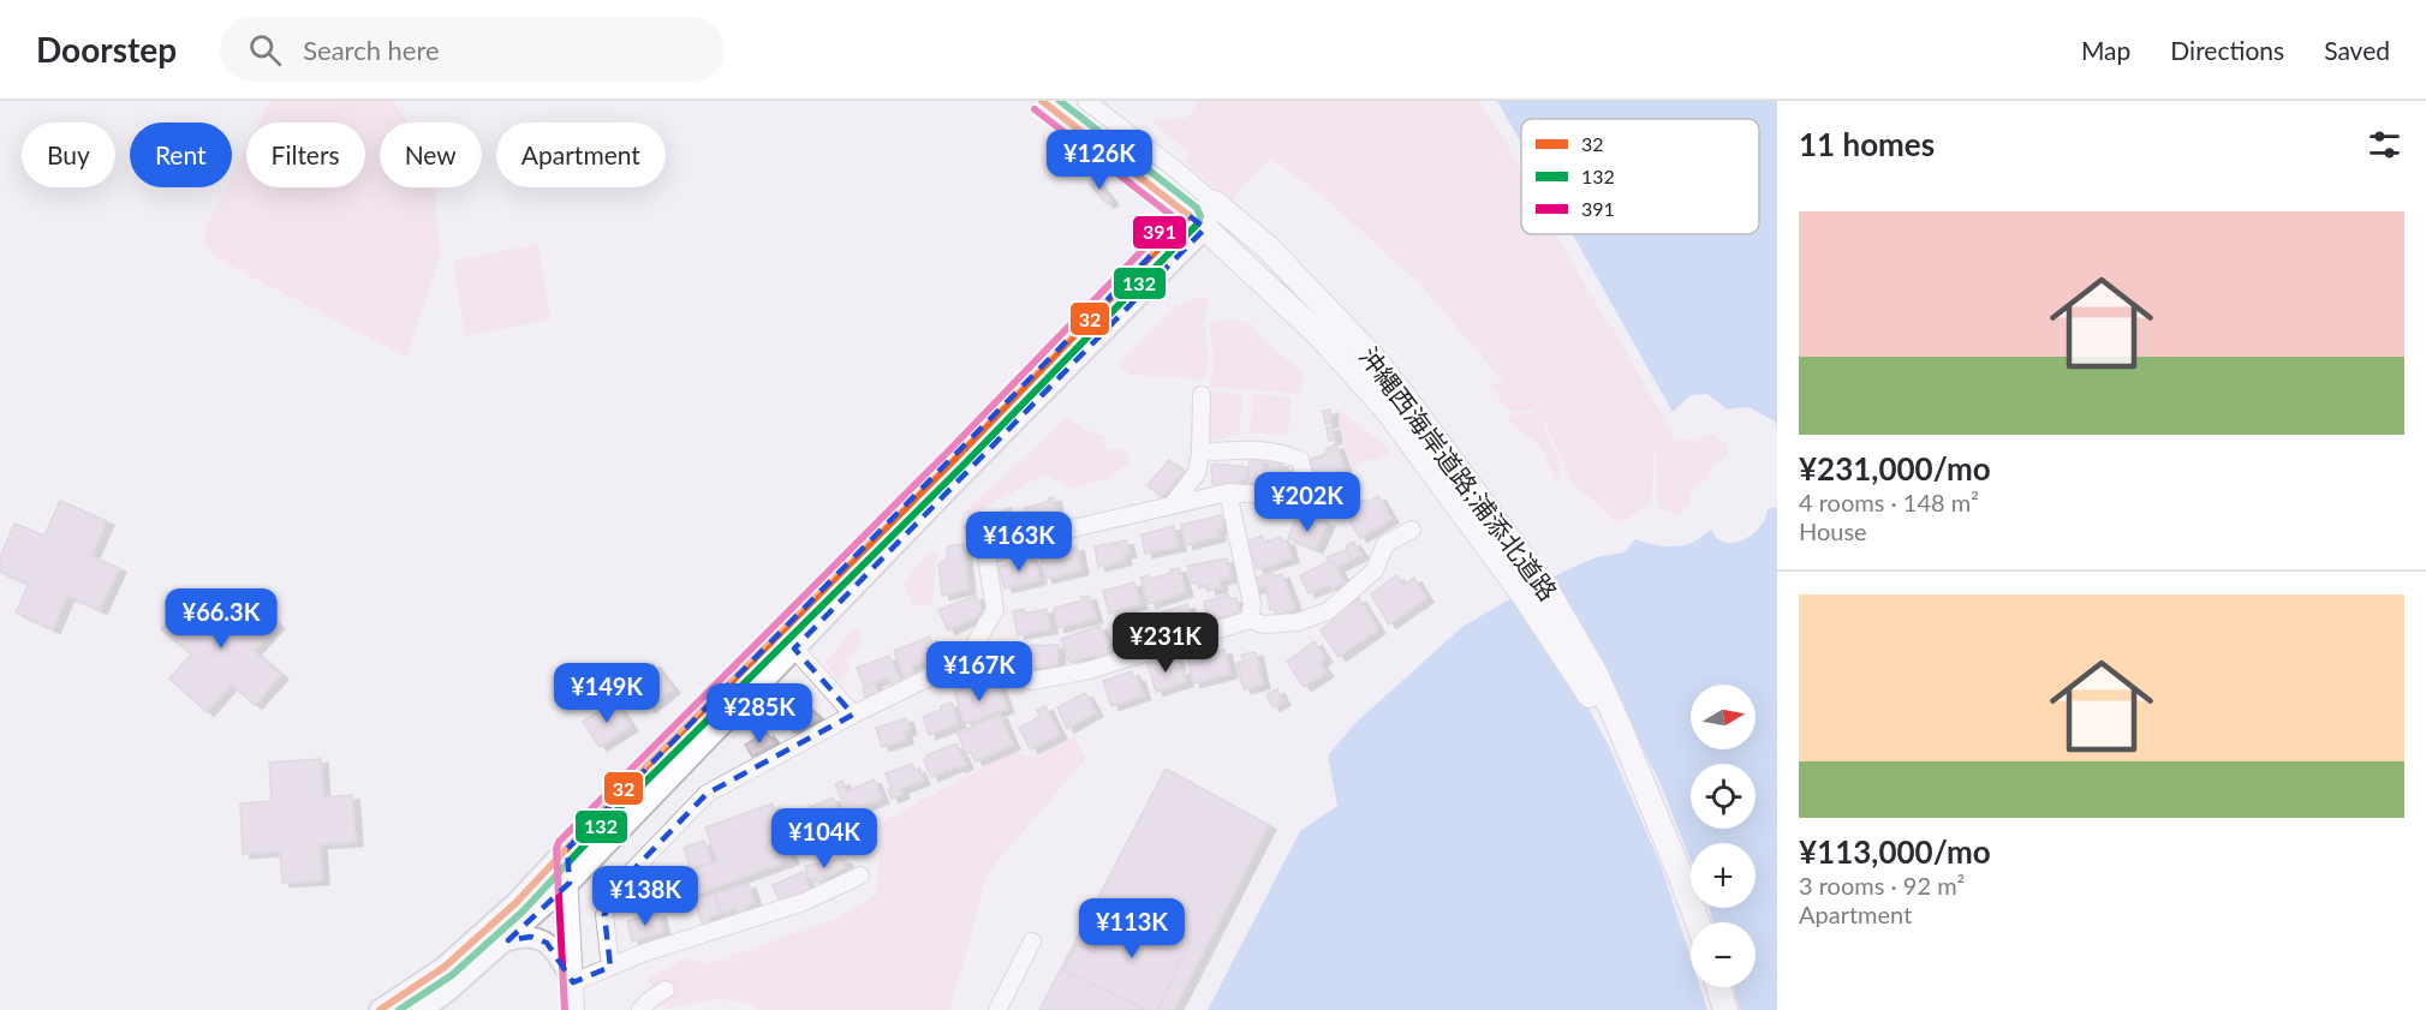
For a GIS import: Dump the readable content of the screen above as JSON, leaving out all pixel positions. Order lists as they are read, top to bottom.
{
  "streets": {
    "highway": ["沖縄西海岸道路;浦添北道路"]
  },
  "lines": ["transit line 32", "transit line 132", "transit line 391"],
  "legend": ["32", "132", "391"],
  "north": "right",
  "page": {
    "header": "Doorstep",
    "search": "Search here",
    "nav": ["Map", "Directions", "Saved"],
    "heading": "11 homes",
    "chip": [
      "Buy",
      "Rent",
      "Filters",
      "New",
      "Apartment"
    ],
    "price": [
      "¥126K",
      "¥202K",
      "¥163K",
      "¥66.3K",
      "¥231K",
      "¥167K",
      "¥149K",
      "¥285K",
      "¥104K",
      "¥138K",
      "¥113K"
    ],
    "list": [
      {
        "name": "¥231,000/mo",
        "note": "4 rooms · 148 m² · House"
      },
      {
        "name": "¥113,000/mo",
        "note": "3 rooms · 92 m² · Apartment"
      }
    ],
    "map_buttons": ["+", "−"]
  }
}
